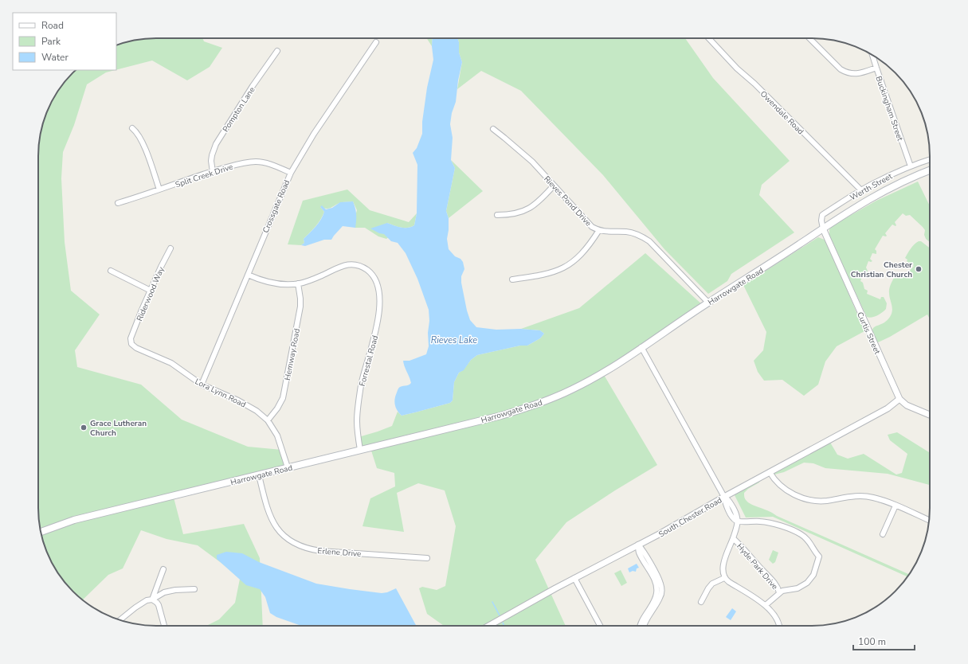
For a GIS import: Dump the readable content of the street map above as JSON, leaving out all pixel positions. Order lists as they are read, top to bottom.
{
  "streets": {
    "main road": ["Harrowgate Road"],
    "street": [
      "Buckingham Street",
      "Pompton Lane",
      "Owendale Road",
      "Split Creek Drive",
      "Werth Street",
      "Rieves Pond Drive",
      "Crossgate Road",
      "Riderwood Way",
      "Curtis Street",
      "Hemway Road",
      "Forrestal Road",
      "Lora Lynn Road",
      "South Chester Road",
      "Erlene Drive",
      "Hyde Park Drive"
    ]
  },
  "crossings": [
    ["Buckingham Street", "Werth Street"],
    ["Pompton Lane", "Split Creek Drive"],
    ["Owendale Road", "Werth Street"],
    ["Split Creek Drive", "Crossgate Road"],
    ["Werth Street", "Harrowgate Road"],
    ["Werth Street", "Curtis Street"],
    ["Rieves Pond Drive", "Harrowgate Road"],
    ["Crossgate Road", "Lora Lynn Road"],
    ["Harrowgate Road", "Curtis Street"],
    ["Harrowgate Road", "Forrestal Road"],
    ["Harrowgate Road", "Lora Lynn Road"],
    ["Harrowgate Road", "Erlene Drive"],
    ["Riderwood Way", "Lora Lynn Road"],
    ["Curtis Street", "South Chester Road"],
    ["Hemway Road", "Forrestal Road"],
    ["Hemway Road", "Lora Lynn Road"]
  ],
  "water": ["Rieves Lake"],
  "places": ["Chester Christian Church", "Grace Lutheran Church"],
  "legend": ["Road", "Park", "Water"],
  "scale_bar": "100 m"
}
